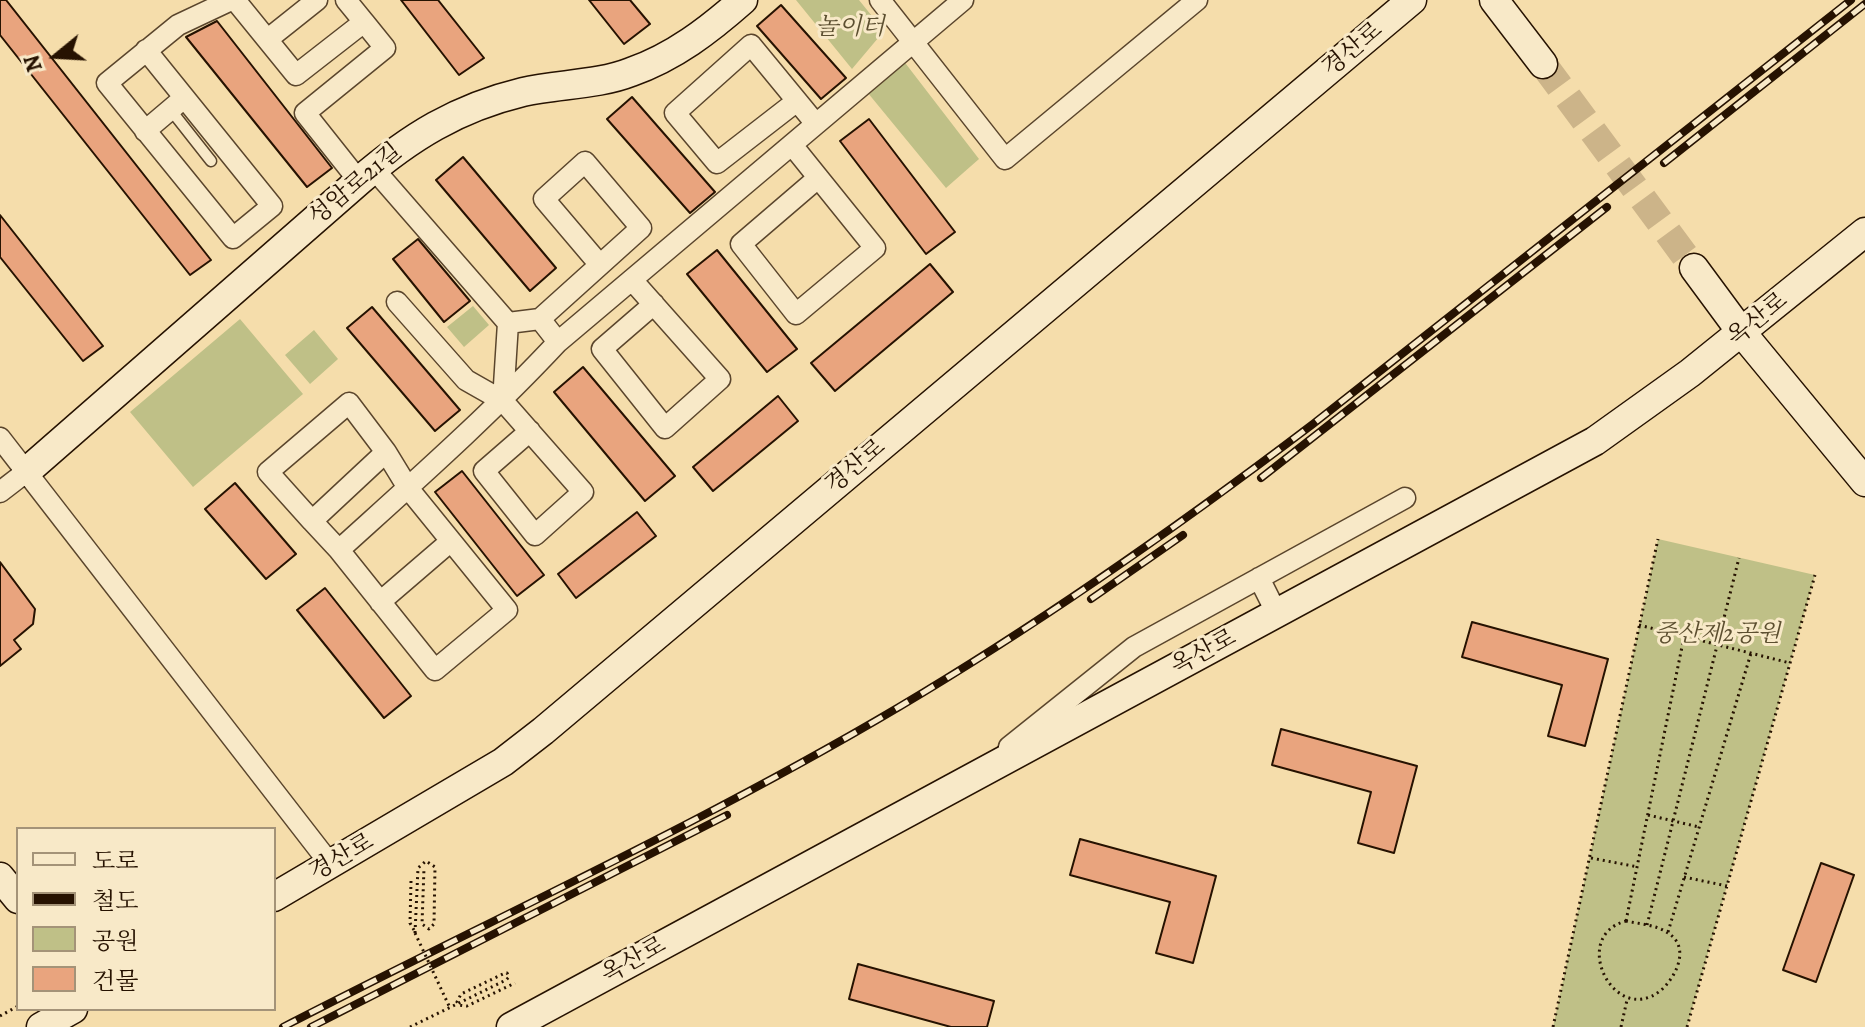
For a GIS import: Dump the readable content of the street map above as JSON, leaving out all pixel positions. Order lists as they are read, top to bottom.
{
  "streets": {
    "street": ["경산로", "성암로21길", "옥산로"]
  },
  "parks": ["놀이터", "중산제2공원"],
  "legend": [
    "도로",
    "철도",
    "공원",
    "건물"
  ],
  "north": "left"
}
